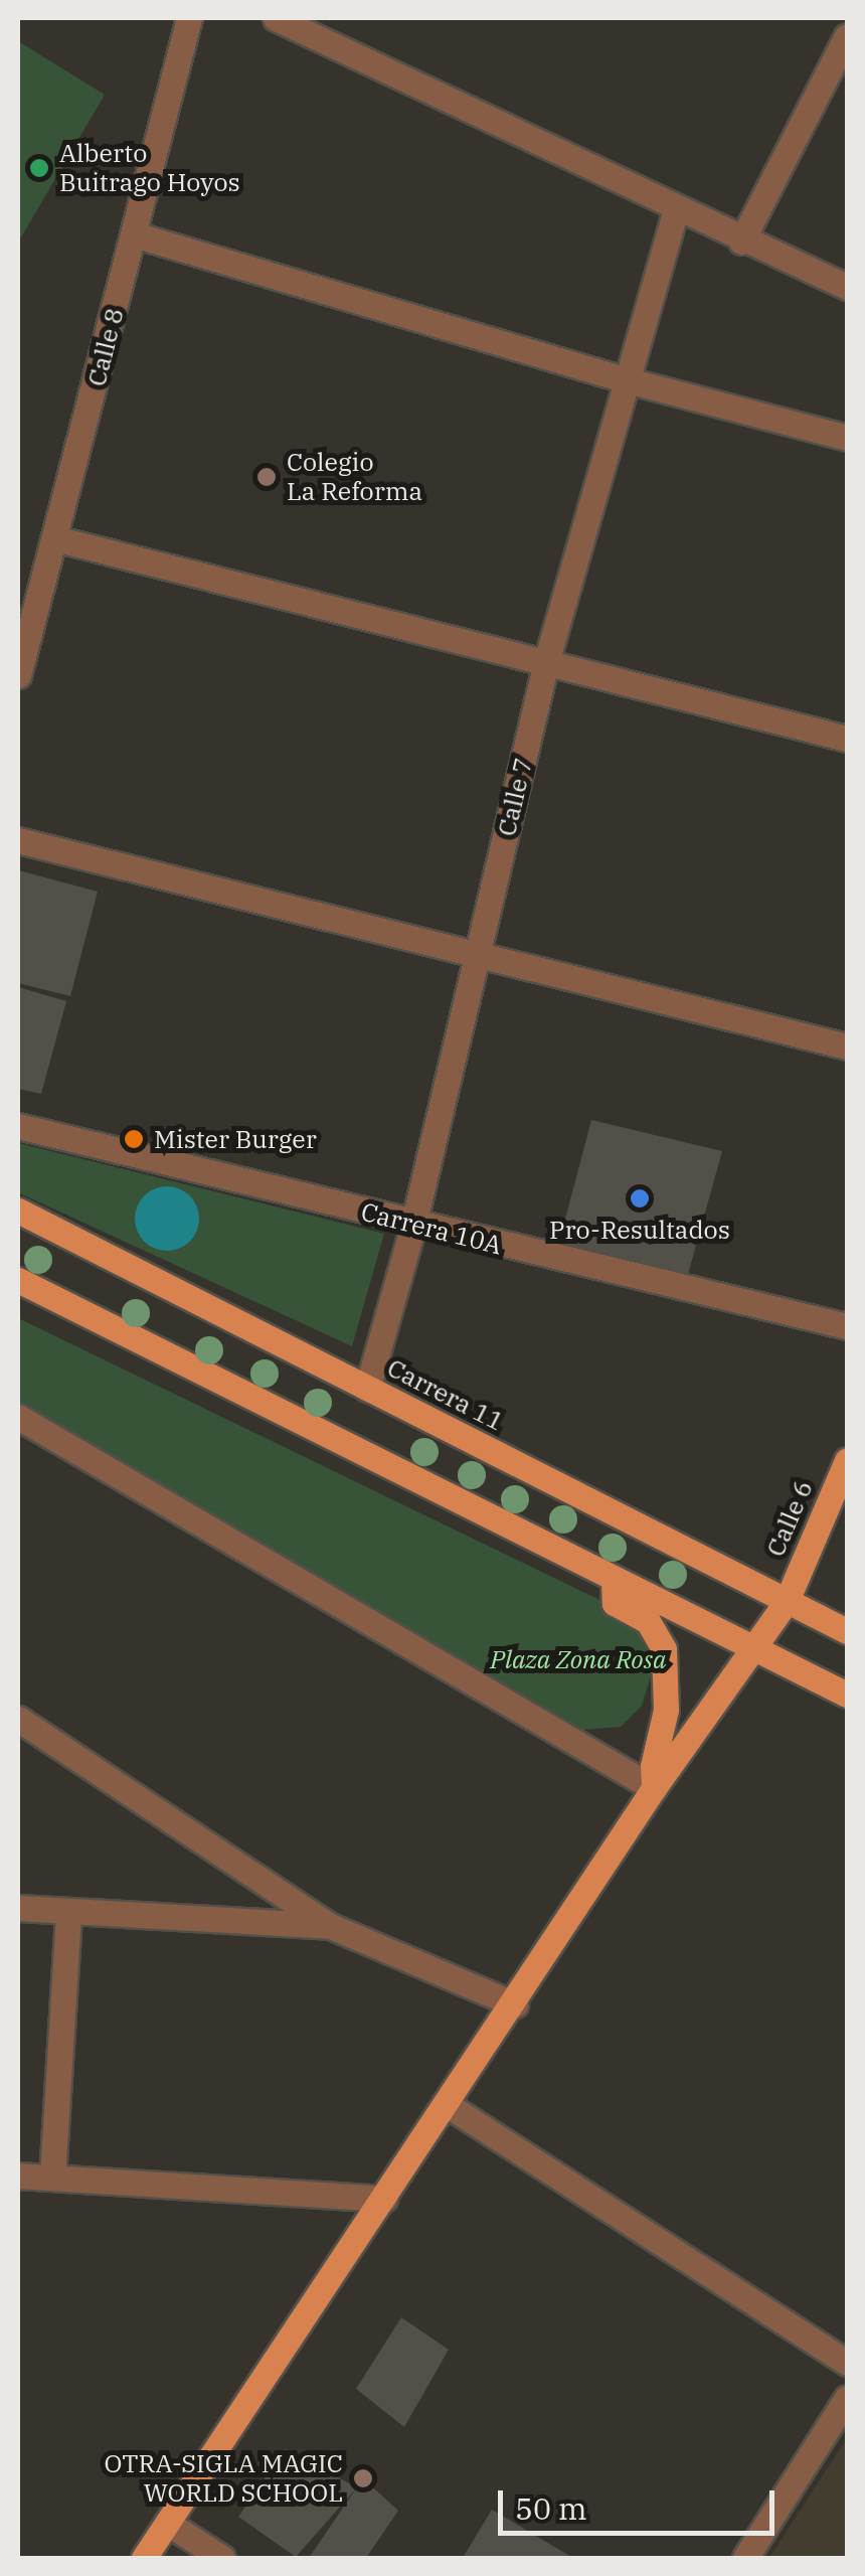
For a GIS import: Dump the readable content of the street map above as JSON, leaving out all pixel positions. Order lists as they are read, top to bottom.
{
  "streets": {
    "main road": ["Carrera 11", "Calle 6"],
    "street": ["Calle 8", "Calle 7", "Carrera 10A"]
  },
  "crossings": [
    ["Calle 7", "Carrera 10A"],
    ["Calle 7", "Carrera 11"],
    ["Carrera 11", "Calle 6"]
  ],
  "parks": ["Plaza Zona Rosa"],
  "places": [
    "Alberto Buitrago Hoyos",
    "Colegio La Reforma",
    "Mister Burger",
    "Pro-Resultados",
    "OTRA-SIGLA MAGIC WORLD SCHOOL"
  ],
  "scale_bar": "50 m"
}
